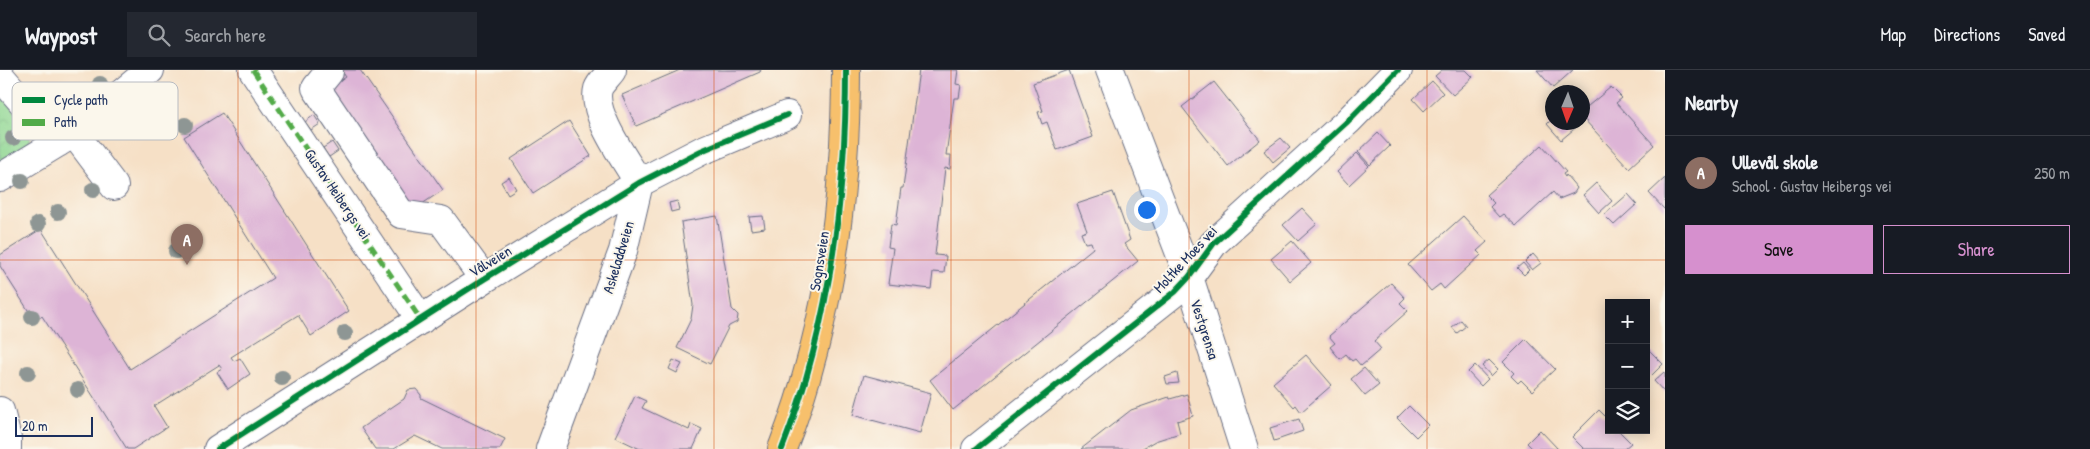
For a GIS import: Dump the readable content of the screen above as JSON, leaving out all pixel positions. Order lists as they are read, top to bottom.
{
  "streets": {
    "main road": ["Sognsveien"],
    "street": [
      "Gustav Heibergs vei",
      "Askeladdveien",
      "Moltke Moes vei",
      "Vålveien",
      "Vestgrensa"
    ]
  },
  "crossings": [
    ["Gustav Heibergs vei", "Vålveien"],
    ["Askeladdveien", "Vålveien"],
    ["Moltke Moes vei", "Vestgrensa"]
  ],
  "legend": ["Cycle path", "Path"],
  "scale_bar": "20 m",
  "north": "bottom",
  "page": {
    "header": "Waypost",
    "search": "Search here",
    "nav": ["Map", "Directions", "Saved"],
    "heading": "Nearby",
    "list": [
      {
        "mark": "A",
        "name": "Ullevål skole",
        "note": "School · Gustav Heibergs vei",
        "value": "250 m"
      }
    ],
    "buttons": ["Save", "Share"],
    "pins": "A",
    "map_buttons": ["+", "−"],
    "scale": "20 m"
  }
}
